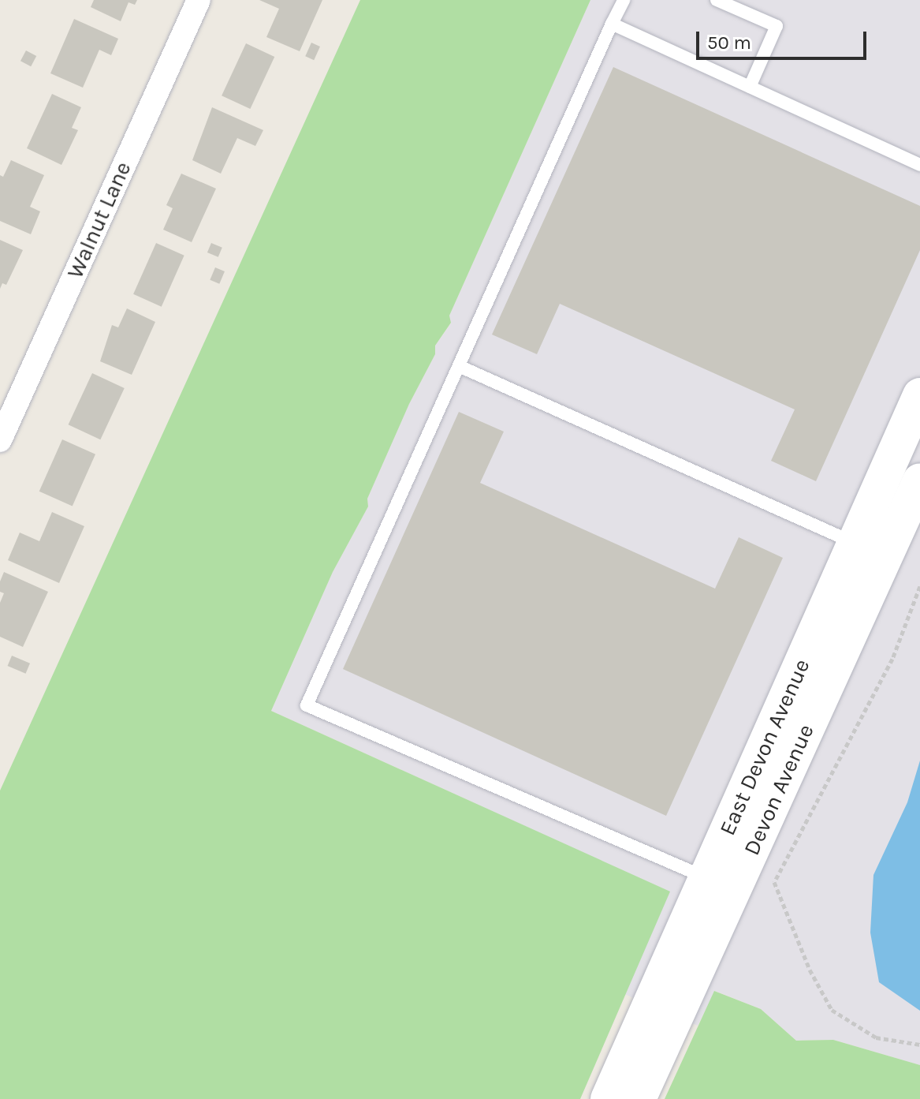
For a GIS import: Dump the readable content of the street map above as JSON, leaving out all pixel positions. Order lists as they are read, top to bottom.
{
  "streets": {
    "main road": ["Devon Avenue"],
    "street": ["Walnut Lane"]
  },
  "scale_bar": "50 m"
}
